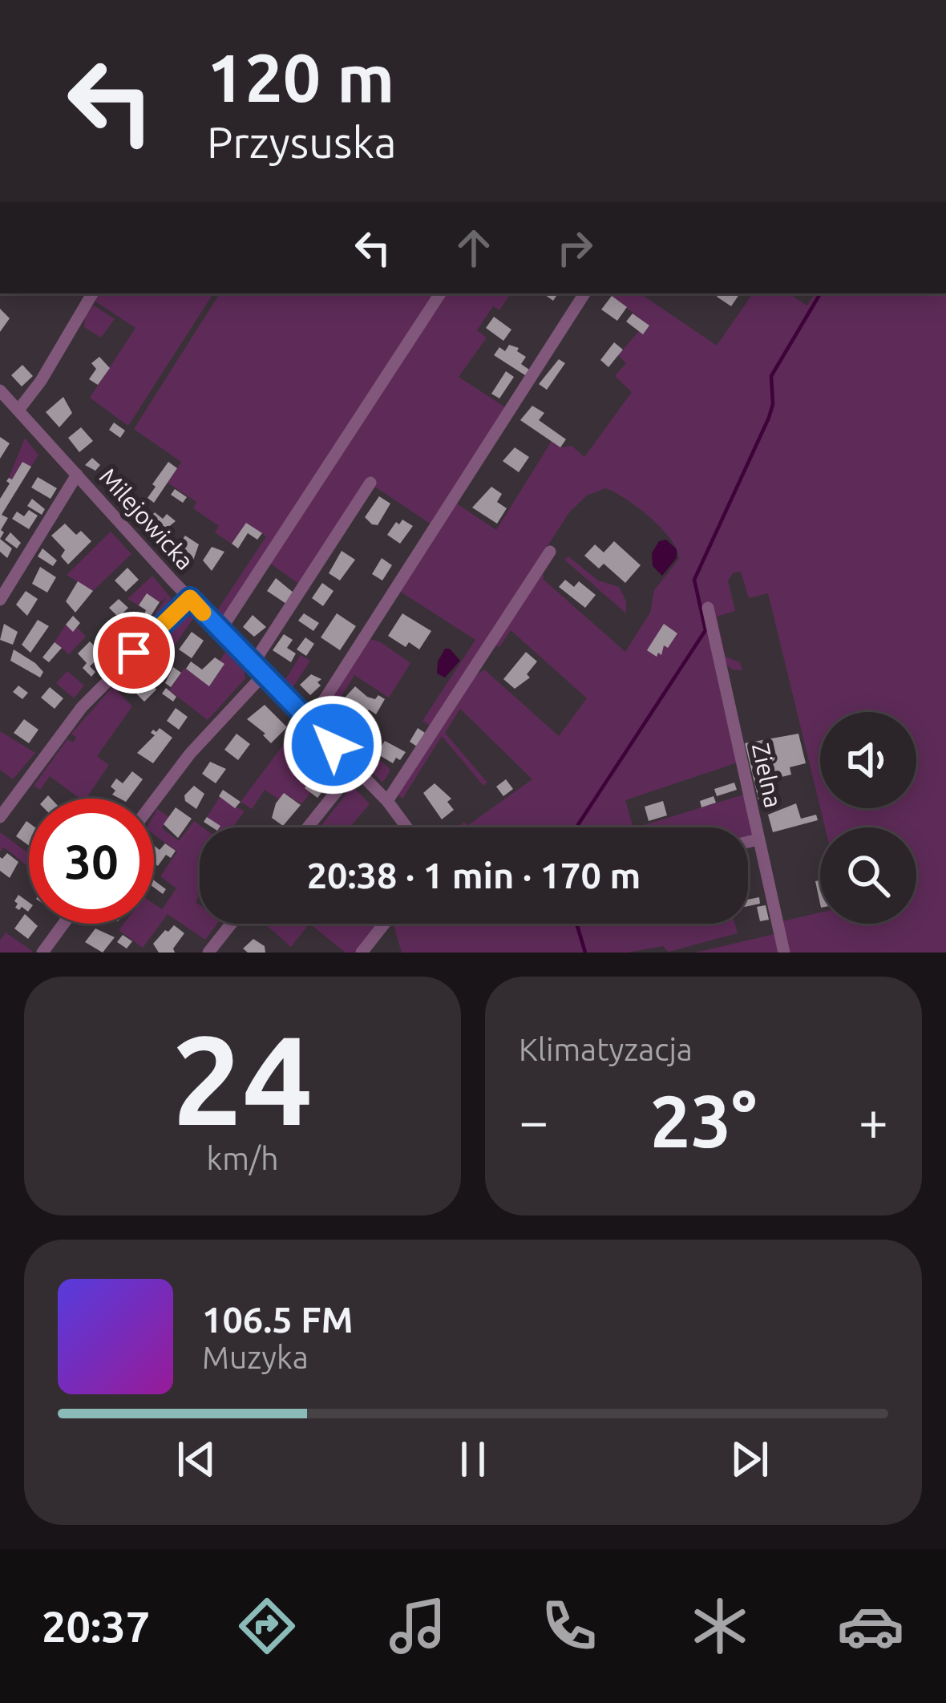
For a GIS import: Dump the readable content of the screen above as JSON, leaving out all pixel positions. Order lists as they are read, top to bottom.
{
  "streets": {
    "street": ["Milejowicka", "Zielna"]
  },
  "page": {
    "turn": ["120 m", "Przysuska"],
    "limit": "30",
    "trip": "20:38 · 1 min · 170 m",
    "tile": [
      ["24", "km/h"],
      "Klimatyzacja"
    ],
    "heat": ["−", "23°", "+"],
    "song": ["106.5 FM", "Muzyka"],
    "tabs": "20:37"
  }
}
